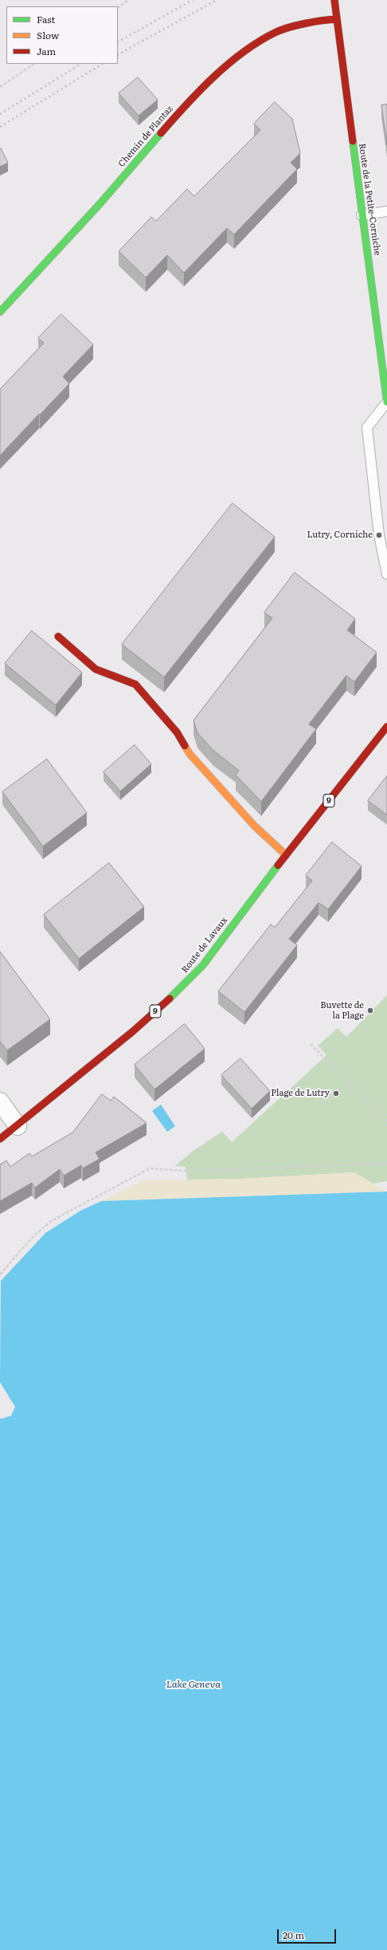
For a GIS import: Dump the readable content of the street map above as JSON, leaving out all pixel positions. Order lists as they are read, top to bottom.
{
  "streets": {
    "street": [
      "Chemin de Plantaz",
      "Route de la Petite-Corniche",
      "9",
      "Route de Lavaux"
    ]
  },
  "crossings": [
    ["Chemin de Plantaz", "Route de la Petite-Corniche"]
  ],
  "water": ["Lake Geneva"],
  "places": ["Lutry, Corniche", "Buvette de la Plage", "Plage de Lutry"],
  "legend": ["Fast", "Slow", "Jam"],
  "scale_bar": "20 m"
}
